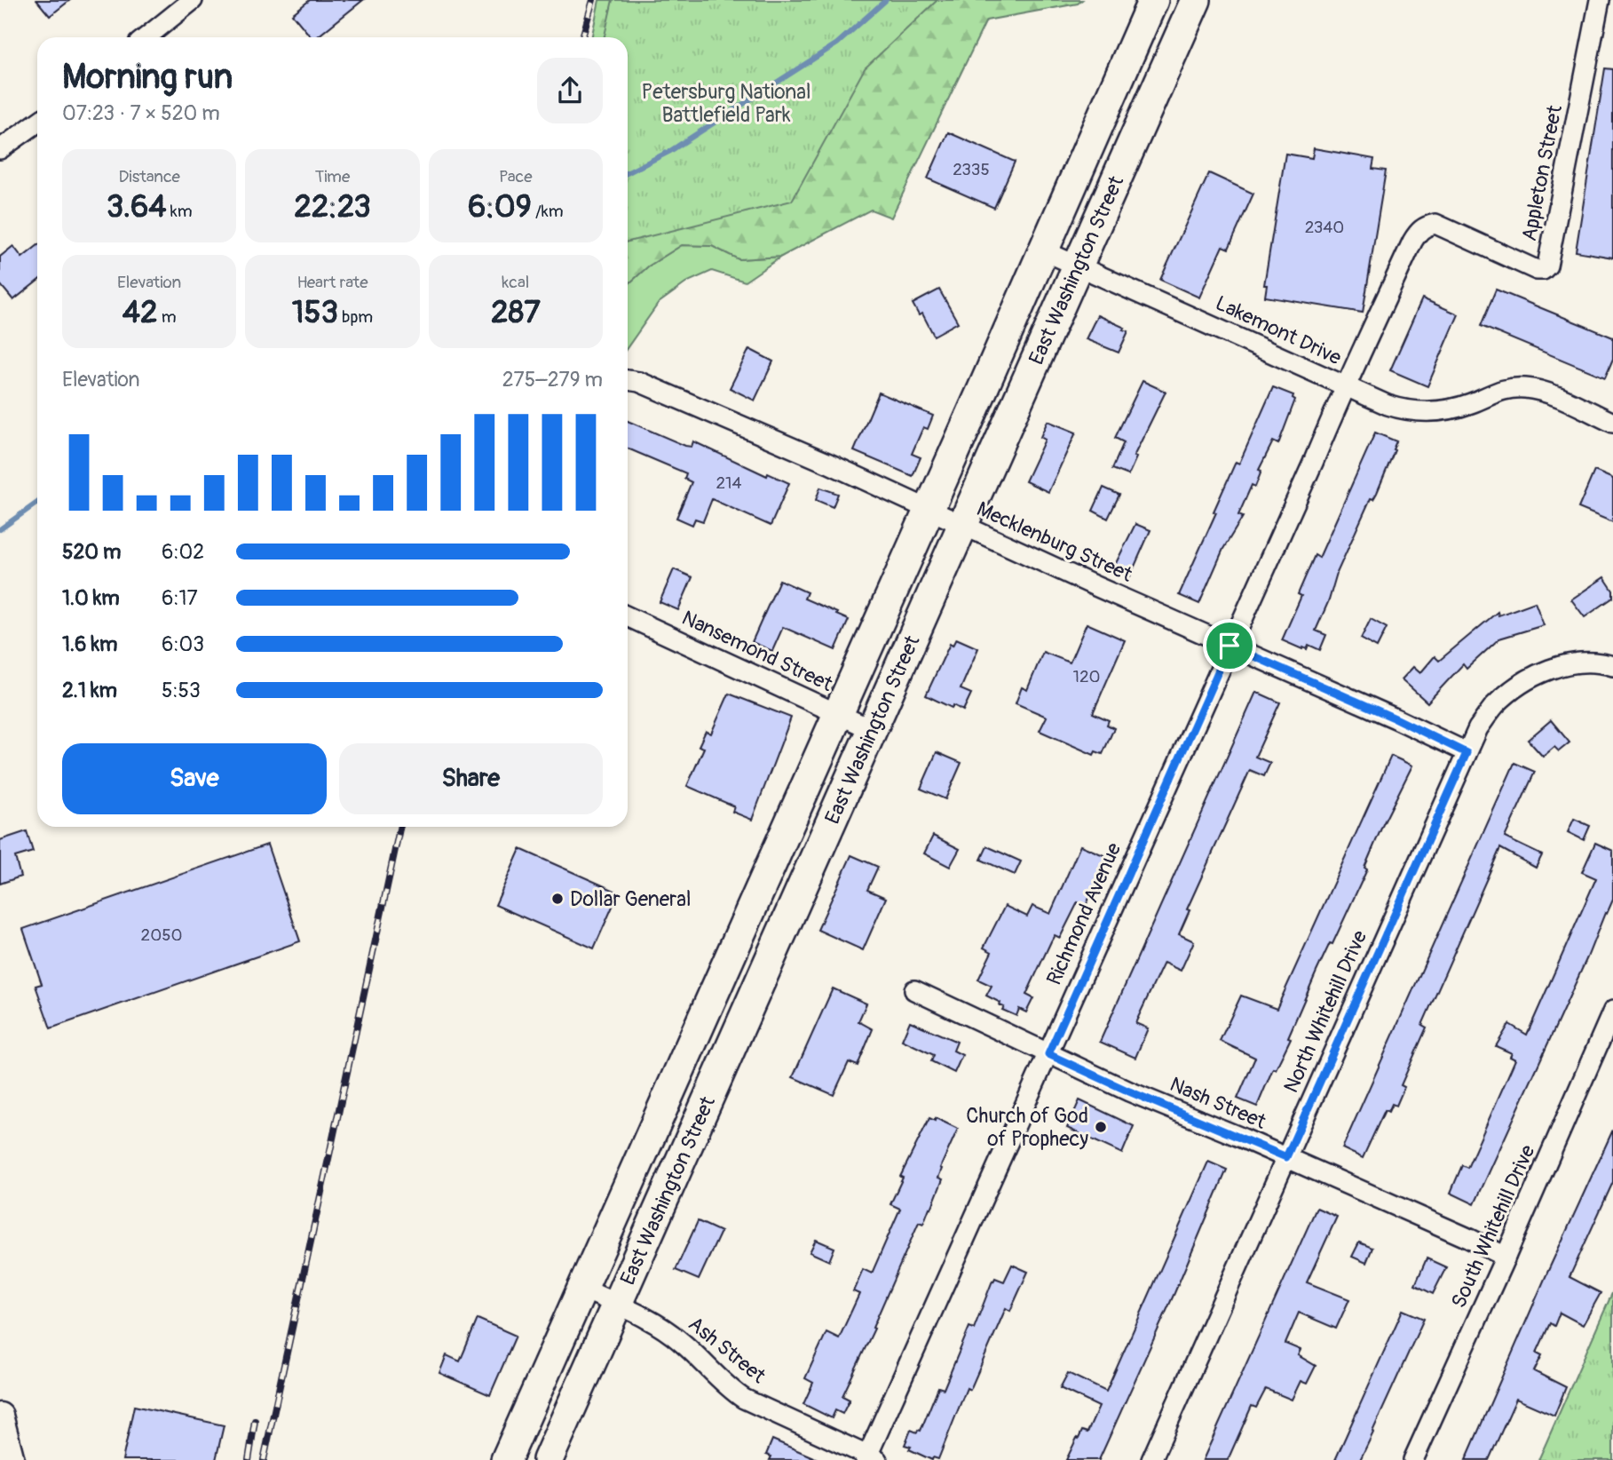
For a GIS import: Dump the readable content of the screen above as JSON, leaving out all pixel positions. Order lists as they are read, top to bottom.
{
  "streets": {
    "highway": ["East Washington Street"],
    "street": [
      "Appleton Street",
      "Lakemont Drive",
      "Mecklenburg Street",
      "Nansemond Street",
      "Richmond Avenue",
      "North Whitehill Drive",
      "Nash Street",
      "South Whitehill Drive",
      "Ash Street"
    ]
  },
  "crossings": [
    ["Appleton Street", "Lakemont Drive"],
    ["Appleton Street", "Richmond Avenue"],
    ["East Washington Street", "Lakemont Drive"],
    ["East Washington Street", "Mecklenburg Street"],
    ["East Washington Street", "Nansemond Street"],
    ["East Washington Street", "Ash Street"],
    ["Lakemont Drive", "Richmond Avenue"],
    ["Mecklenburg Street", "Richmond Avenue"],
    ["Mecklenburg Street", "North Whitehill Drive"],
    ["Richmond Avenue", "Nash Street"],
    ["Richmond Avenue", "Ash Street"],
    ["North Whitehill Drive", "Nash Street"],
    ["Nash Street", "South Whitehill Drive"]
  ],
  "parks": ["Petersburg National Battlefield Park"],
  "places": ["Dollar General", "Church of God of Prophecy"],
  "house_numbers": [
    "2335",
    "2340",
    "214",
    "120",
    "2050"
  ],
  "page": {
    "heading": ["Morning run", "07:23 · 7 × 520 m"],
    "stats": [
      ["Distance", "3.64 km"],
      ["Time", "22:23"],
      ["Pace", "6:09 /km"],
      ["Elevation", "42 m"],
      ["Heart rate", "153 bpm"],
      ["kcal", "287"]
    ],
    "chart": ["Elevation", "275–279 m"],
    "list": [
      {
        "name": "520 m",
        "note": "6:02"
      },
      {
        "name": "1.0 km",
        "note": "6:17"
      },
      {
        "name": "1.6 km",
        "note": "6:03"
      },
      {
        "name": "2.1 km",
        "note": "5:53"
      }
    ],
    "buttons": ["Save", "Share"]
  }
}
